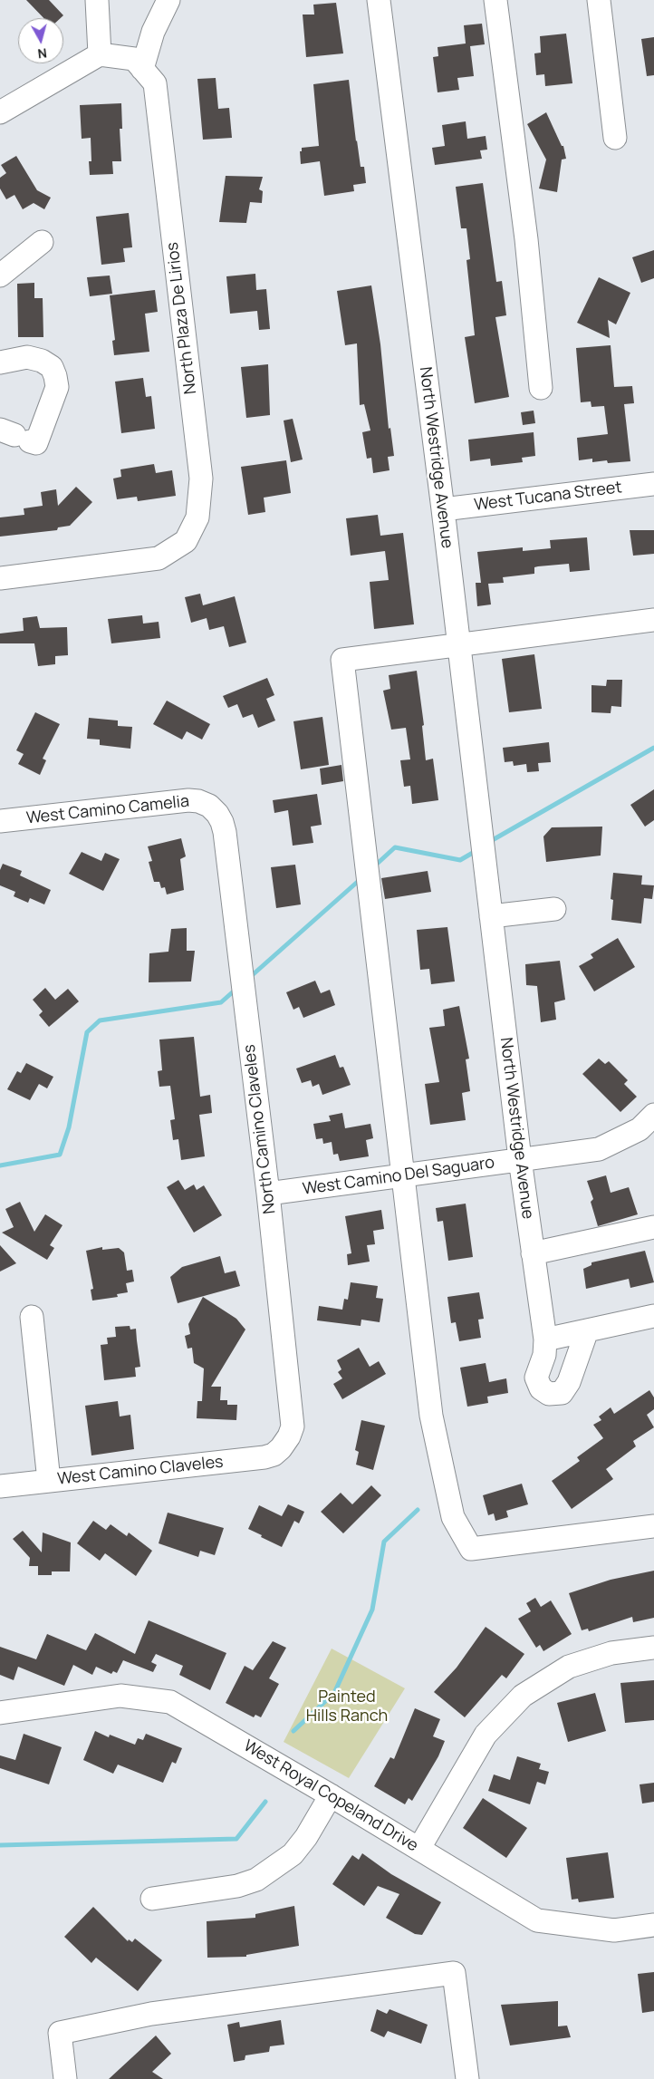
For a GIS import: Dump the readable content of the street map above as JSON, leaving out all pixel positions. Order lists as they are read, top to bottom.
{
  "streets": {
    "street": [
      "North Plaza De Lirios",
      "North Westridge Avenue",
      "West Tucana Street",
      "West Camino Camelia",
      "North Camino Claveles",
      "West Camino Del Saguaro",
      "West Camino Claveles",
      "West Royal Copeland Drive"
    ]
  },
  "crossings": [
    ["North Westridge Avenue", "West Tucana Street"],
    ["North Westridge Avenue", "West Camino Del Saguaro"],
    ["West Camino Camelia", "North Camino Claveles"],
    ["North Camino Claveles", "West Camino Del Saguaro"],
    ["North Camino Claveles", "West Camino Claveles"]
  ],
  "parks": ["Painted Hills Ranch"],
  "north": "bottom"
}
